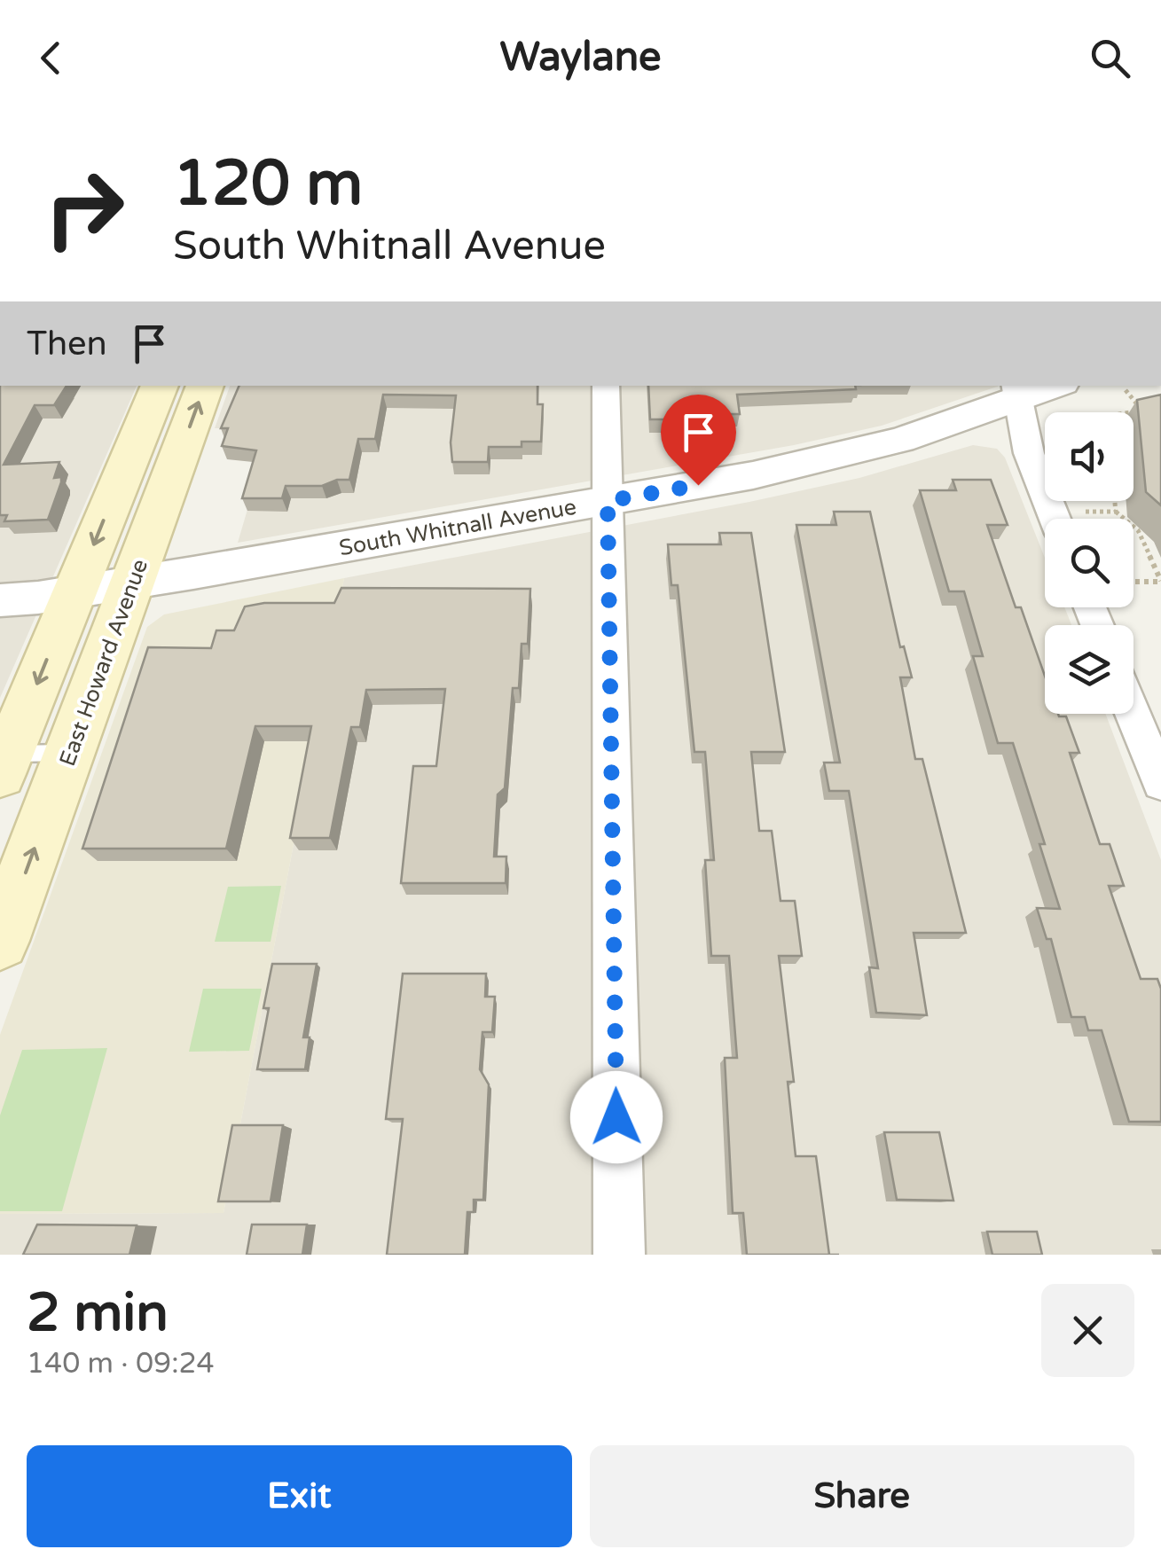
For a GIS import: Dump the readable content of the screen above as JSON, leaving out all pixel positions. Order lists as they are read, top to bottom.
{
  "streets": {
    "main road": ["East Howard Avenue"],
    "street": ["South Whitnall Avenue"]
  },
  "crossings": [
    ["South Whitnall Avenue", "East Howard Avenue"]
  ],
  "page": {
    "header": "Waylane",
    "turn": ["120 m", "South Whitnall Avenue"],
    "then": "Then",
    "heading": ["2 min", "140 m · 09:24"],
    "buttons": ["Exit", "Share"]
  }
}
